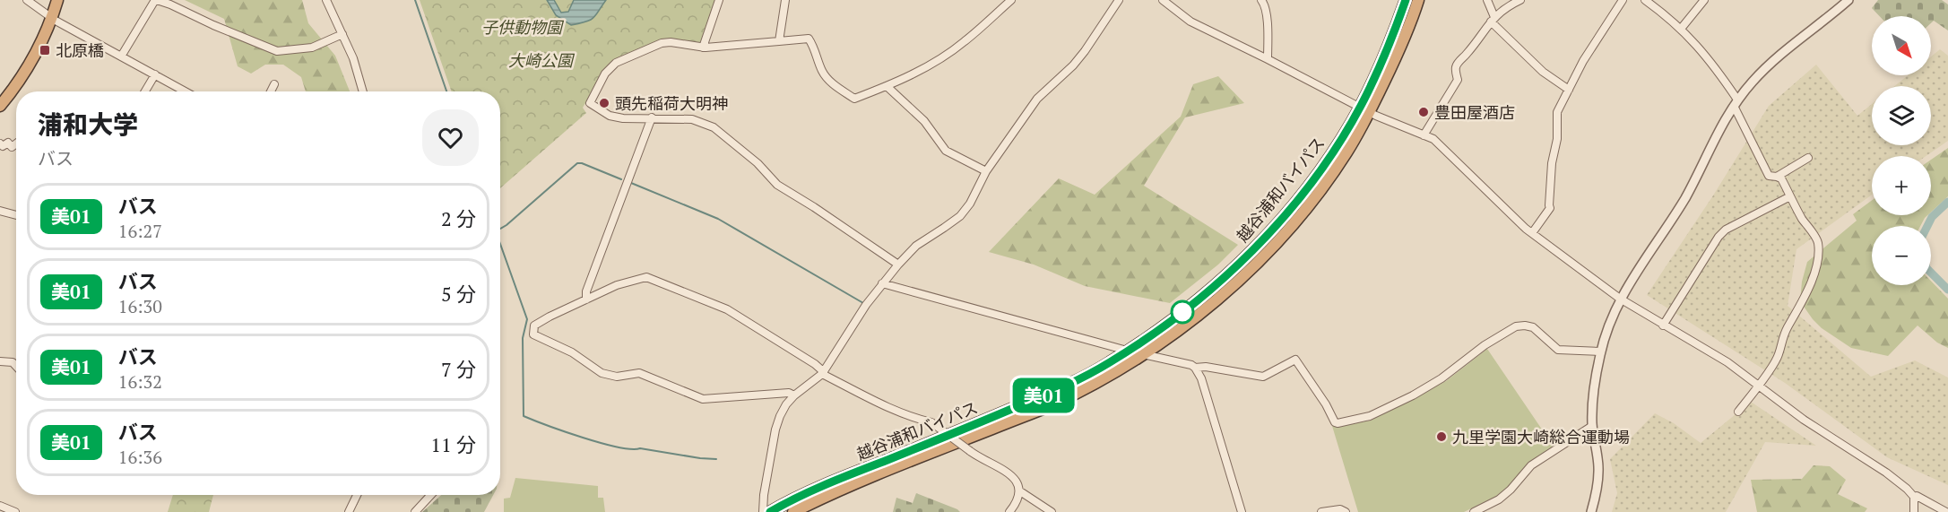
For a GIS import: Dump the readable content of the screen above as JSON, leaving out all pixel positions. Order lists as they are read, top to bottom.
{
  "streets": {
    "highway": ["越谷浦和バイパス"]
  },
  "parks": ["子供動物園", "大崎公園"],
  "places": {
    "transit": ["北原橋"],
    "other": ["頭先稲荷大明神", "豊田屋酒店", "九里学園大崎総合運動場"]
  },
  "lines": ["bus line 美01"],
  "north": "bottom right",
  "page": {
    "on_map": "美01",
    "map_buttons": ["+", "−"],
    "heading": ["浦和大学", "バス"],
    "list": [
      {
        "mark": "美01",
        "name": "バス",
        "note": "16:27",
        "value": "2 分"
      },
      {
        "mark": "美01",
        "name": "バス",
        "note": "16:30",
        "value": "5 分"
      },
      {
        "mark": "美01",
        "name": "バス",
        "note": "16:32",
        "value": "7 分"
      },
      {
        "mark": "美01",
        "name": "バス",
        "note": "16:36",
        "value": "11 分"
      }
    ]
  }
}
